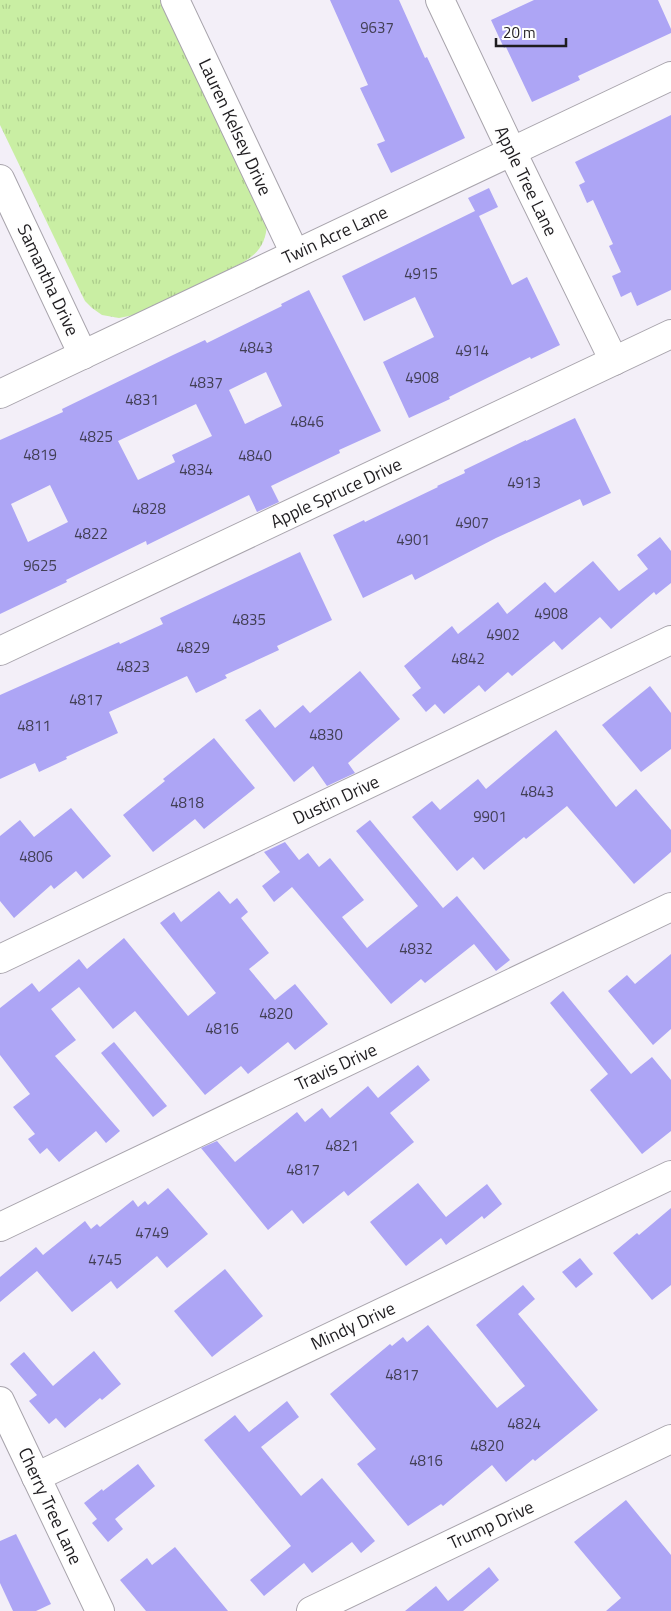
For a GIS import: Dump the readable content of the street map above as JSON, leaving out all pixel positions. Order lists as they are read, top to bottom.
{
  "streets": {
    "street": [
      "Lauren Kelsey Drive",
      "Apple Tree Lane",
      "Twin Acre Lane",
      "Samantha Drive",
      "Apple Spruce Drive",
      "Dustin Drive",
      "Travis Drive",
      "Mindy Drive",
      "Cherry Tree Lane",
      "Trump Drive"
    ]
  },
  "crossings": [
    ["Lauren Kelsey Drive", "Twin Acre Lane"],
    ["Apple Tree Lane", "Twin Acre Lane"],
    ["Apple Tree Lane", "Apple Spruce Drive"],
    ["Twin Acre Lane", "Samantha Drive"],
    ["Mindy Drive", "Cherry Tree Lane"]
  ],
  "house_numbers": [
    "9637",
    "4915",
    "4843",
    "4914",
    "4908",
    "4837",
    "4831",
    "4846",
    "4825",
    "4819",
    "4840",
    "4834",
    "4913",
    "4828",
    "4907",
    "4822",
    "4901",
    "9625",
    "4908",
    "4835",
    "4902",
    "4829",
    "4842",
    "4823",
    "4817",
    "4811",
    "4830",
    "4843",
    "4818",
    "9901",
    "4806",
    "4832",
    "4820",
    "4816",
    "4821",
    "4817",
    "4749",
    "4745",
    "4817",
    "4824",
    "4820",
    "4816"
  ],
  "scale_bar": "20 m"
}
